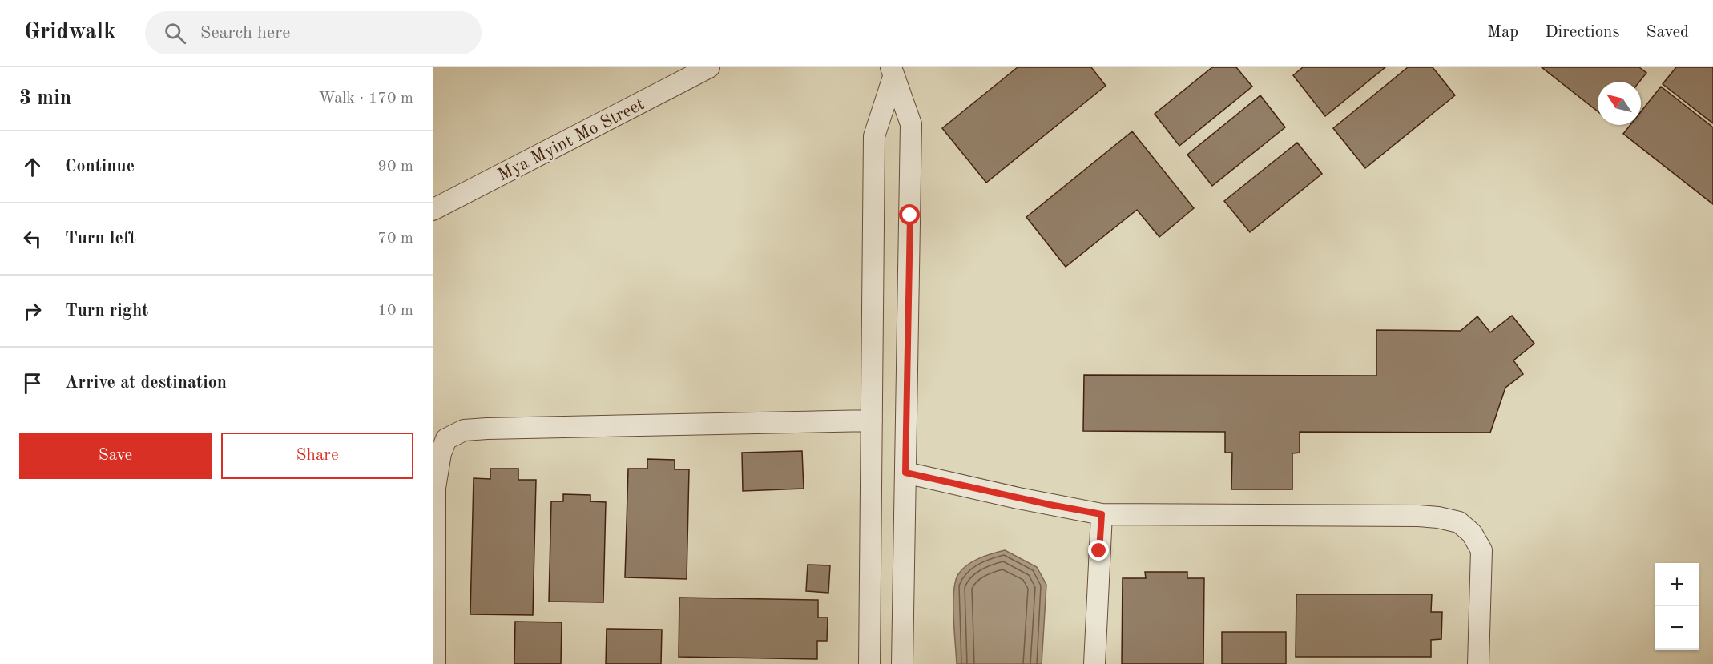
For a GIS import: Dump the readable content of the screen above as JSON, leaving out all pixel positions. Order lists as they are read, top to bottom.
{
  "streets": {
    "street": ["Mya Myint Mo Street"]
  },
  "north": "top left",
  "page": {
    "header": "Gridwalk",
    "search": "Search here",
    "nav": ["Map", "Directions", "Saved"],
    "heading": ["3 min", "Walk · 170 m"],
    "list": [
      ["Continue", "90 m"],
      ["Turn left", "70 m"],
      ["Turn right", "10 m"],
      "Arrive at destination"
    ],
    "buttons": ["Save", "Share"],
    "map_buttons": ["+", "−"]
  }
}
